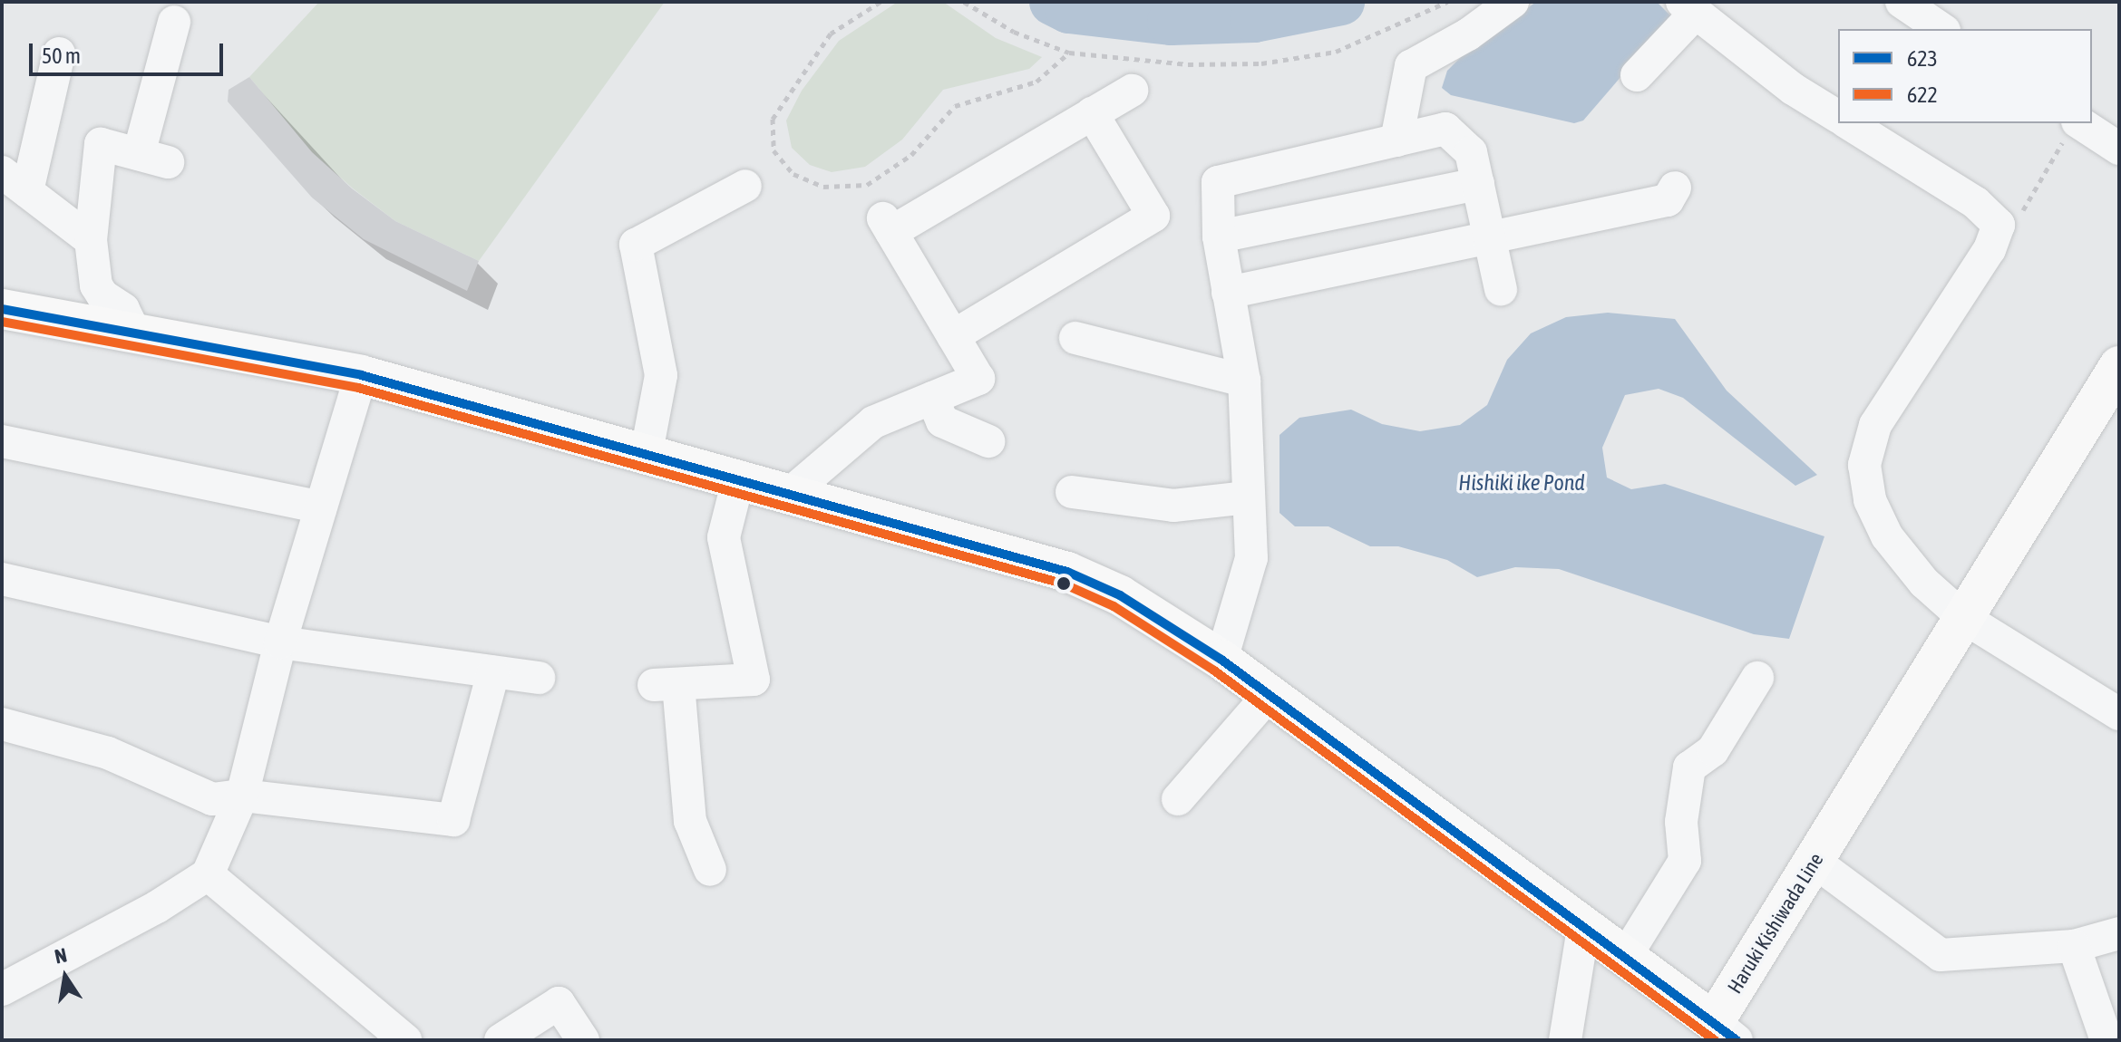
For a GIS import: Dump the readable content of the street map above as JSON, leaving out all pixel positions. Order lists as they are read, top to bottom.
{
  "streets": {
    "main road": ["Haruki Kishiwada Line"]
  },
  "water": ["Hishiki ike Pond"],
  "lines": ["transit line 623", "transit line 622"],
  "legend": ["623", "622"],
  "scale_bar": "50 m",
  "north": "top"
}
